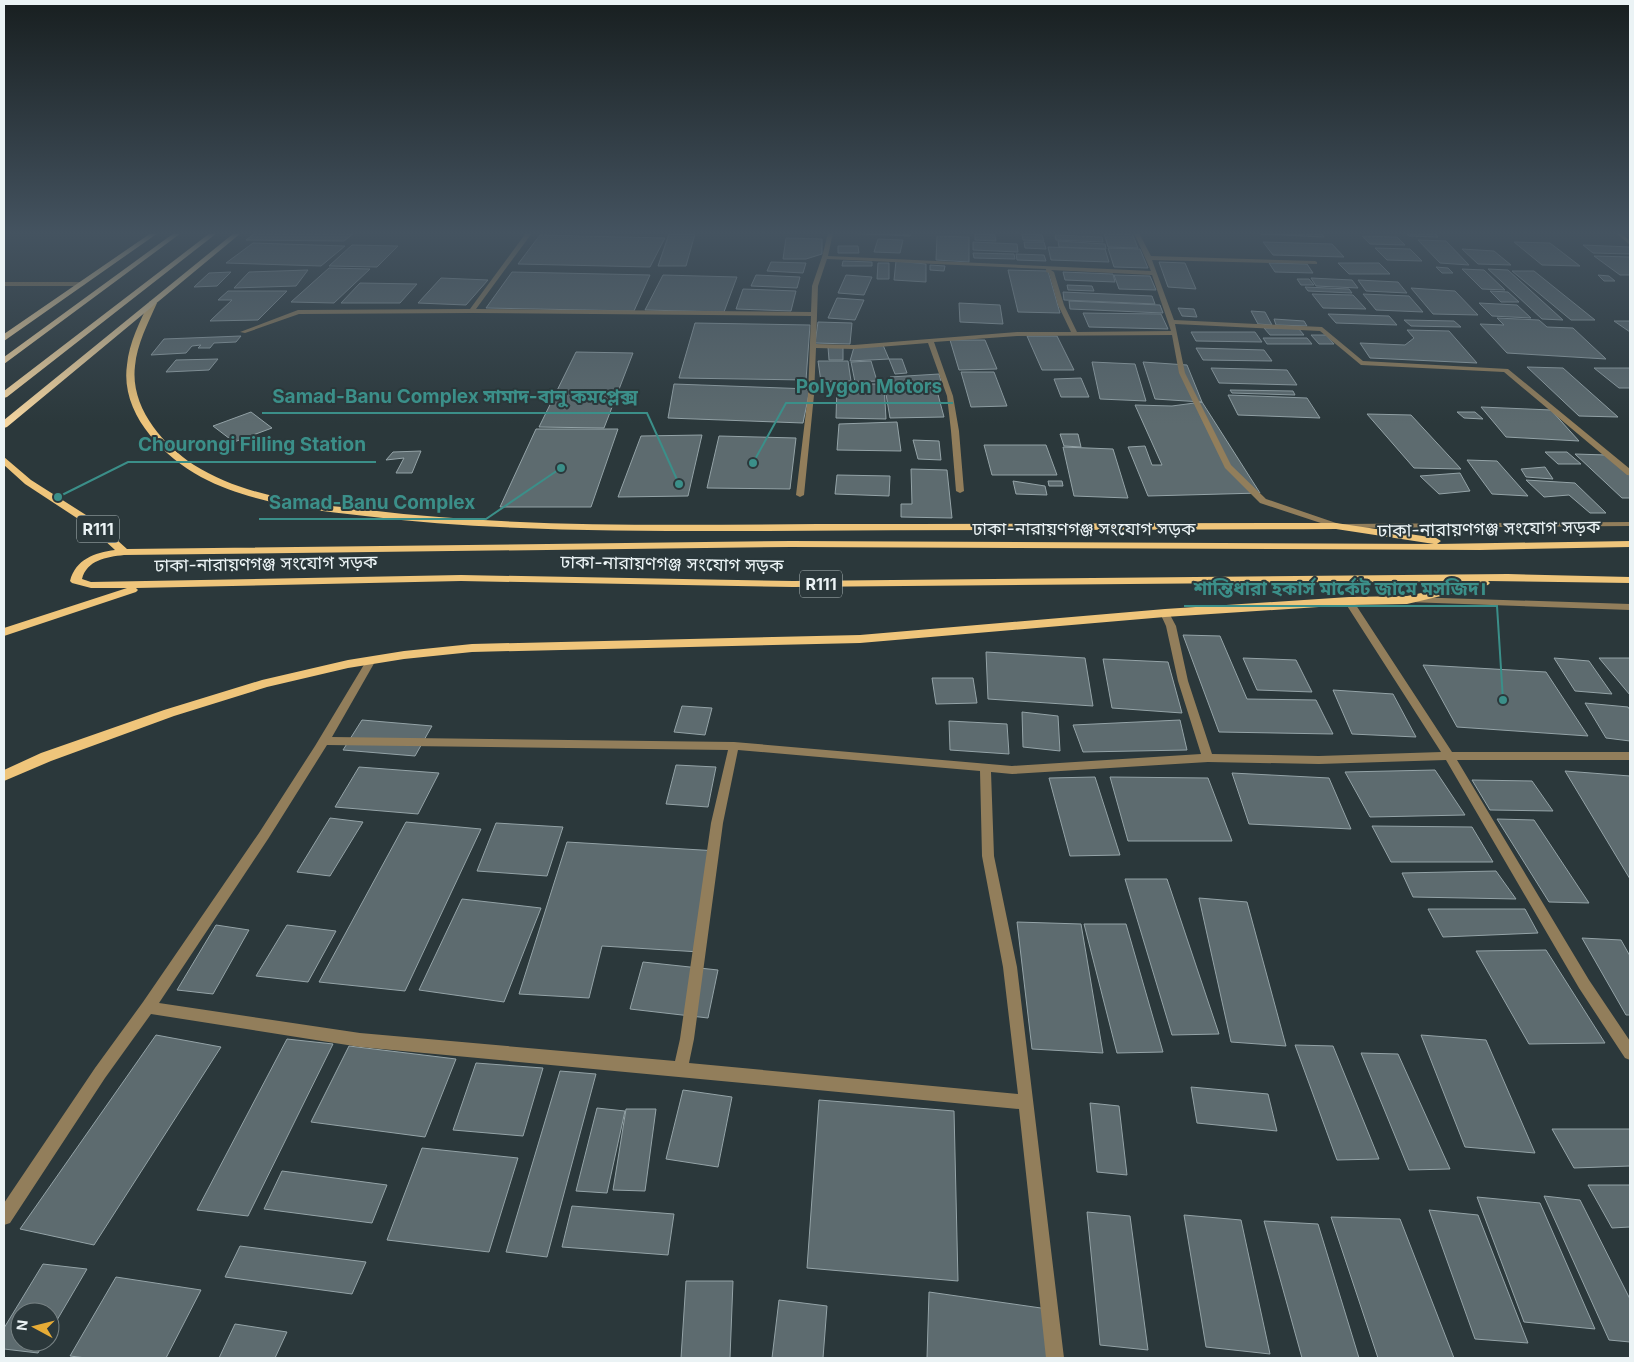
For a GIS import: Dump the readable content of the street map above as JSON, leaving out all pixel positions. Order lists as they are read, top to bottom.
{
  "streets": {
    "main road": ["R111", "ঢাকা-নারায়ণগঞ্জ সংযোগ সড়ক"]
  },
  "crossings": [
    ["R111", "ঢাকা-নারায়ণগঞ্জ সংযোগ সড়ক"]
  ],
  "places": [
    "Polygon Motors",
    "Samad-Banu Complex",
    "Samad-Banu Complex সামাদ-বানু কমপ্লেক্স",
    "Chourongi Filling Station",
    "শান্তিধারা হকার্স মার্কেট জামে মসজিদ।"
  ],
  "north": "left"
}
